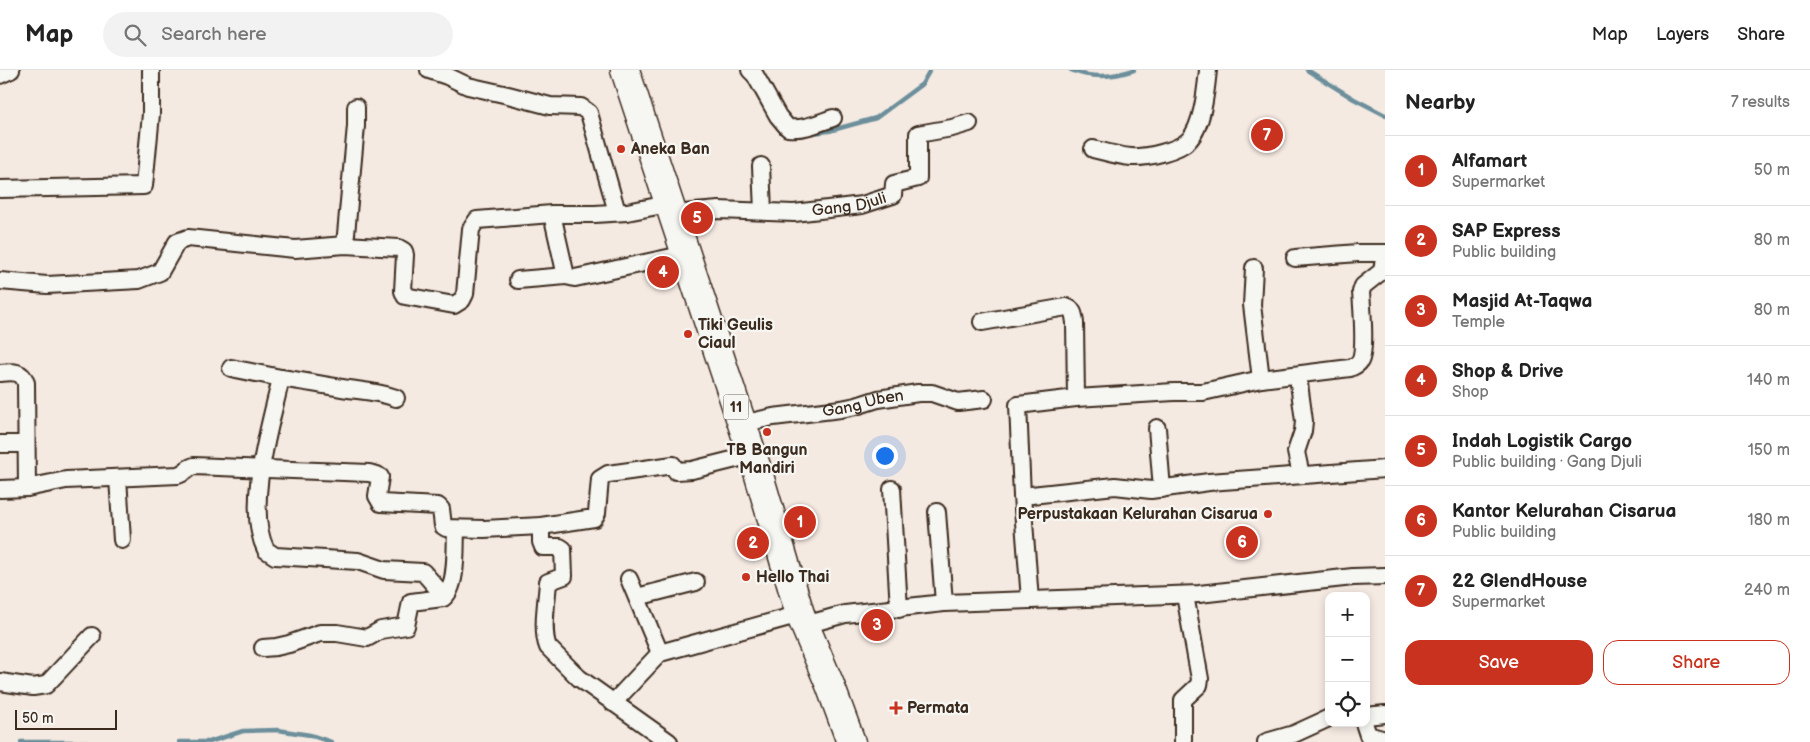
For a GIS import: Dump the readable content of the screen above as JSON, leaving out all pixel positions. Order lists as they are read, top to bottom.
{
  "streets": {
    "highway": ["11"],
    "street": ["Gang Djuli", "Gang Uben"]
  },
  "crossings": [
    ["Gang Djuli", "11"],
    ["Gang Uben", "11"]
  ],
  "places": {
    "other": [
      "Aneka Ban",
      "Tiki Geulis Ciaul",
      "TB Bangun Mandiri",
      "Perpustakaan Kelurahan Cisarua",
      "Hello Thai"
    ],
    "health": ["Permata"]
  },
  "scale_bar": "50 m",
  "page": {
    "header": "Map",
    "search": "Search here",
    "nav": ["Map", "Layers", "Share"],
    "heading": ["Nearby", "7 results"],
    "pins": [
      "7",
      "5",
      "4",
      "1",
      "6",
      "2",
      "3"
    ],
    "list": [
      {
        "mark": "1",
        "name": "Alfamart",
        "note": "Supermarket",
        "value": "50 m"
      },
      {
        "mark": "2",
        "name": "SAP Express",
        "note": "Public building",
        "value": "80 m"
      },
      {
        "mark": "3",
        "name": "Masjid At-Taqwa",
        "note": "Temple",
        "value": "80 m"
      },
      {
        "mark": "4",
        "name": "Shop & Drive",
        "note": "Shop",
        "value": "140 m"
      },
      {
        "mark": "5",
        "name": "Indah Logistik Cargo",
        "note": "Public building · Gang Djuli",
        "value": "150 m"
      },
      {
        "mark": "6",
        "name": "Kantor Kelurahan Cisarua",
        "note": "Public building",
        "value": "180 m"
      },
      {
        "mark": "7",
        "name": "22 GlendHouse",
        "note": "Supermarket",
        "value": "240 m"
      }
    ],
    "map_buttons": ["+", "−"],
    "buttons": ["Save", "Share"],
    "scale": "50 m"
  }
}
